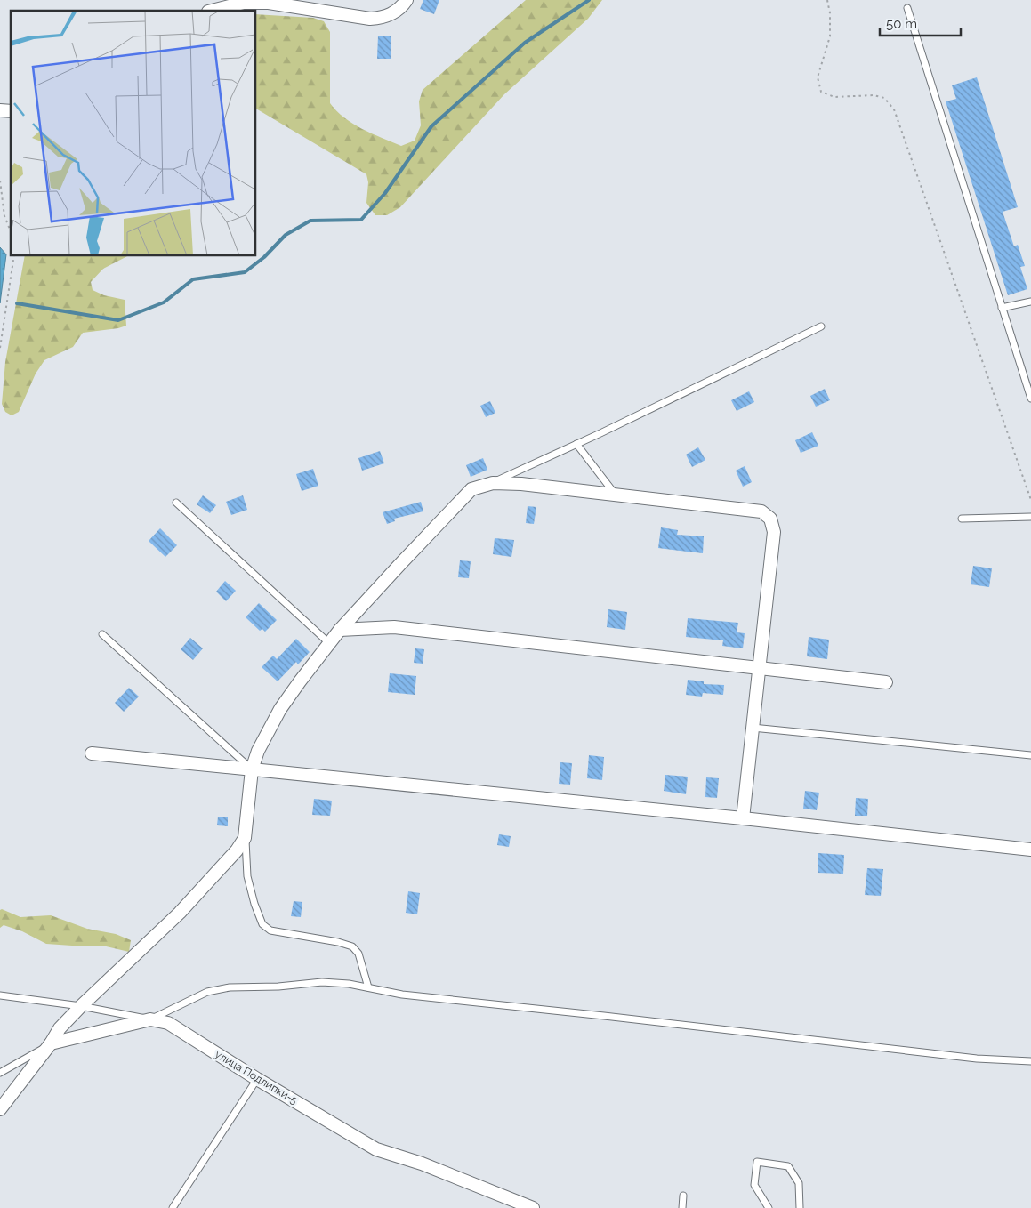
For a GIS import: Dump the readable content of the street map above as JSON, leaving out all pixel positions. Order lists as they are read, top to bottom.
{
  "streets": {
    "street": ["улица Подлипки-5"]
  },
  "scale_bar": "50 m"
}
